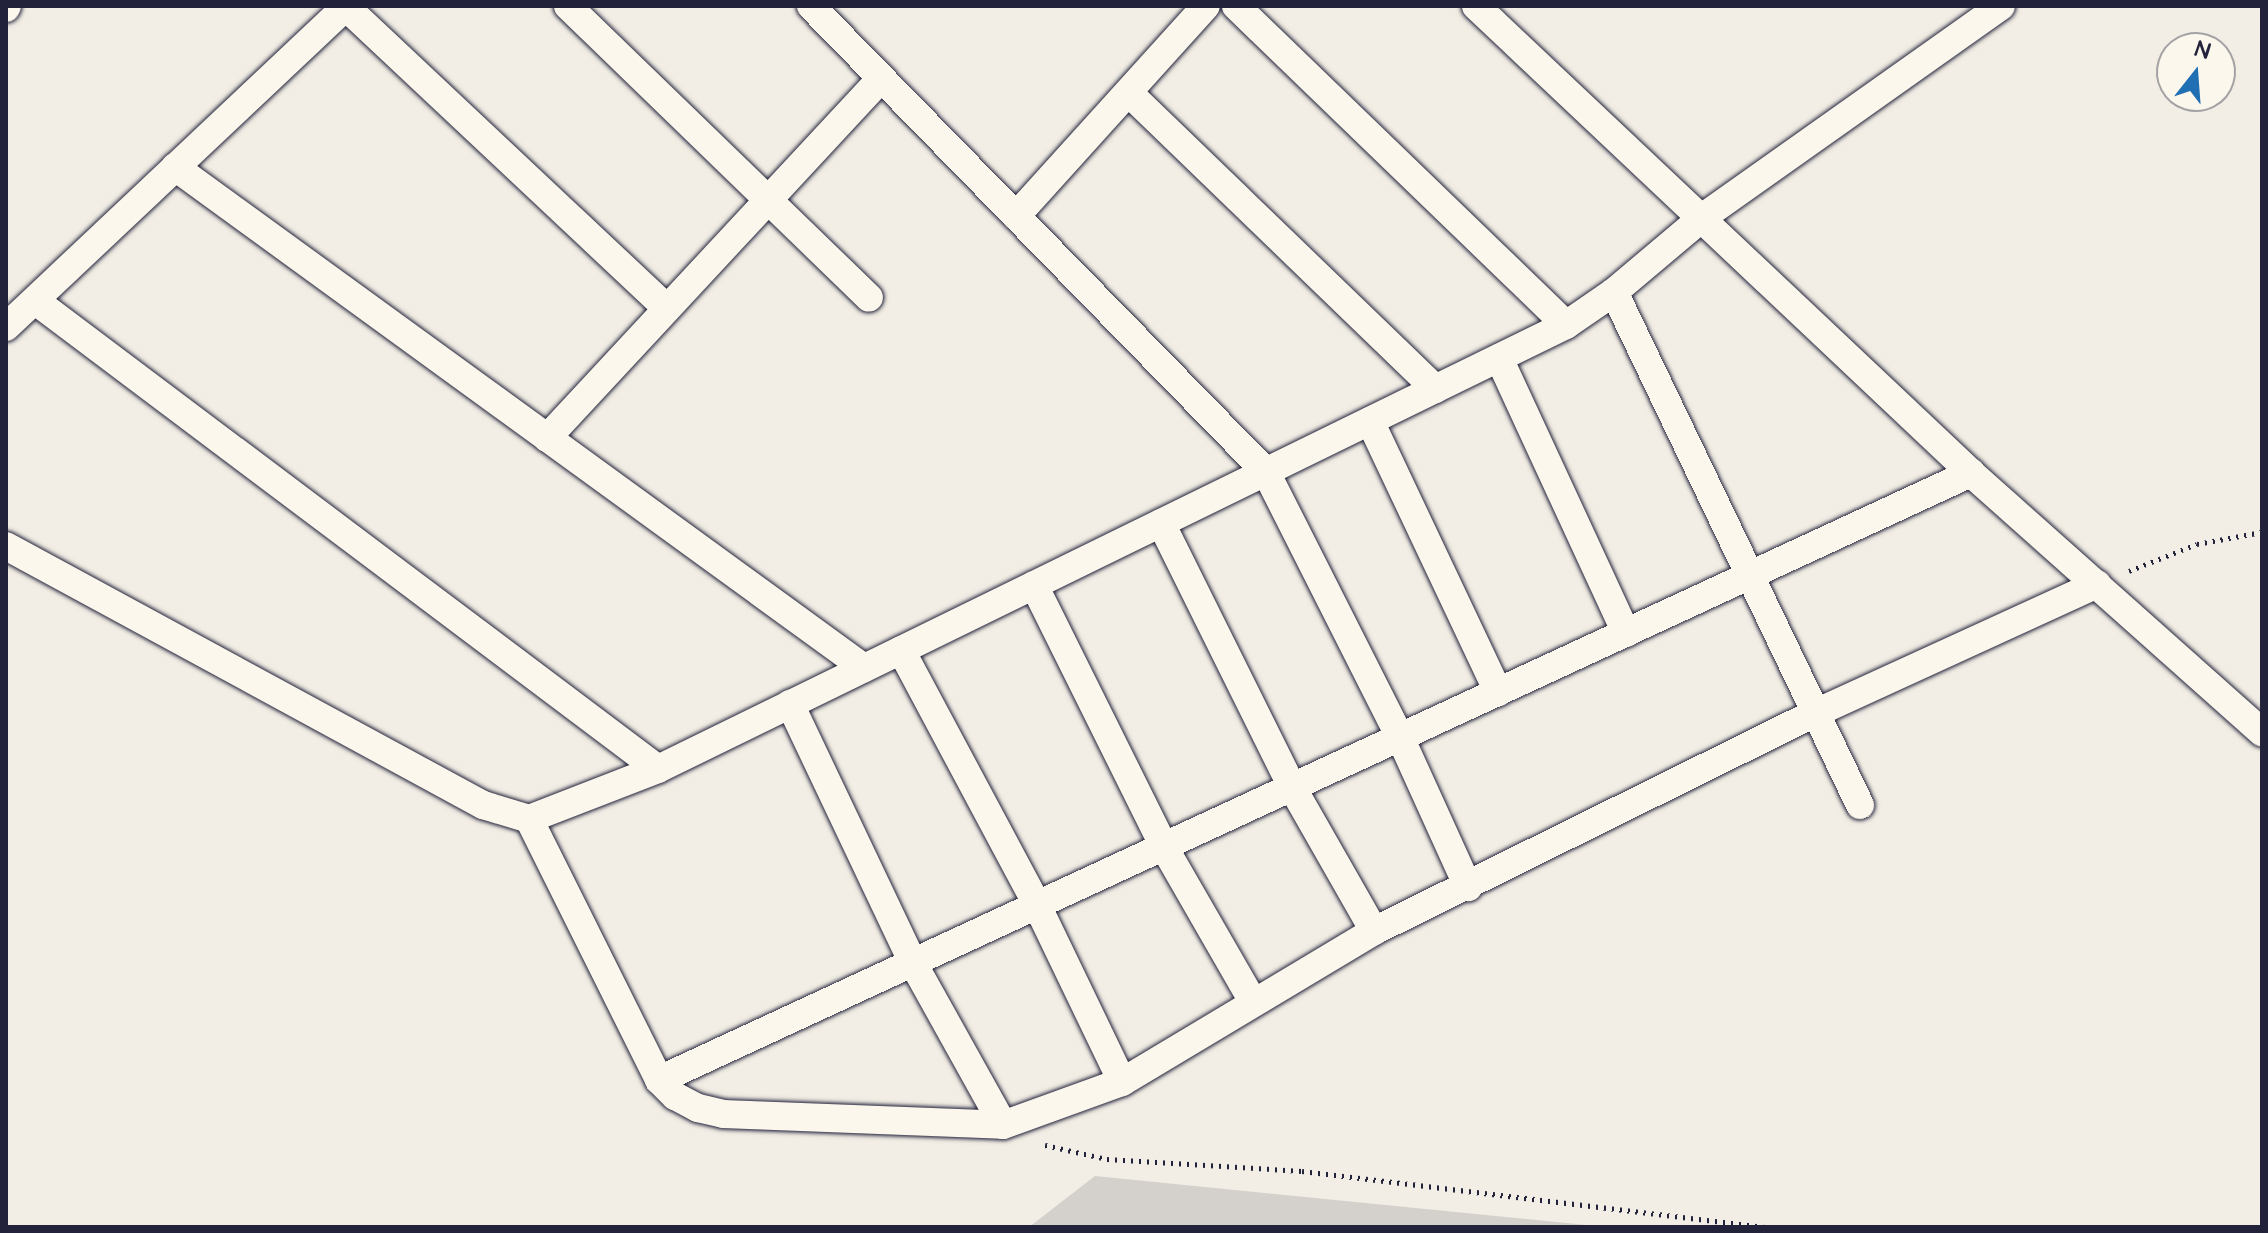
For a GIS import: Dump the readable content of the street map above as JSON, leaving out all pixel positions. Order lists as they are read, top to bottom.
{
  "north": "top"
}
